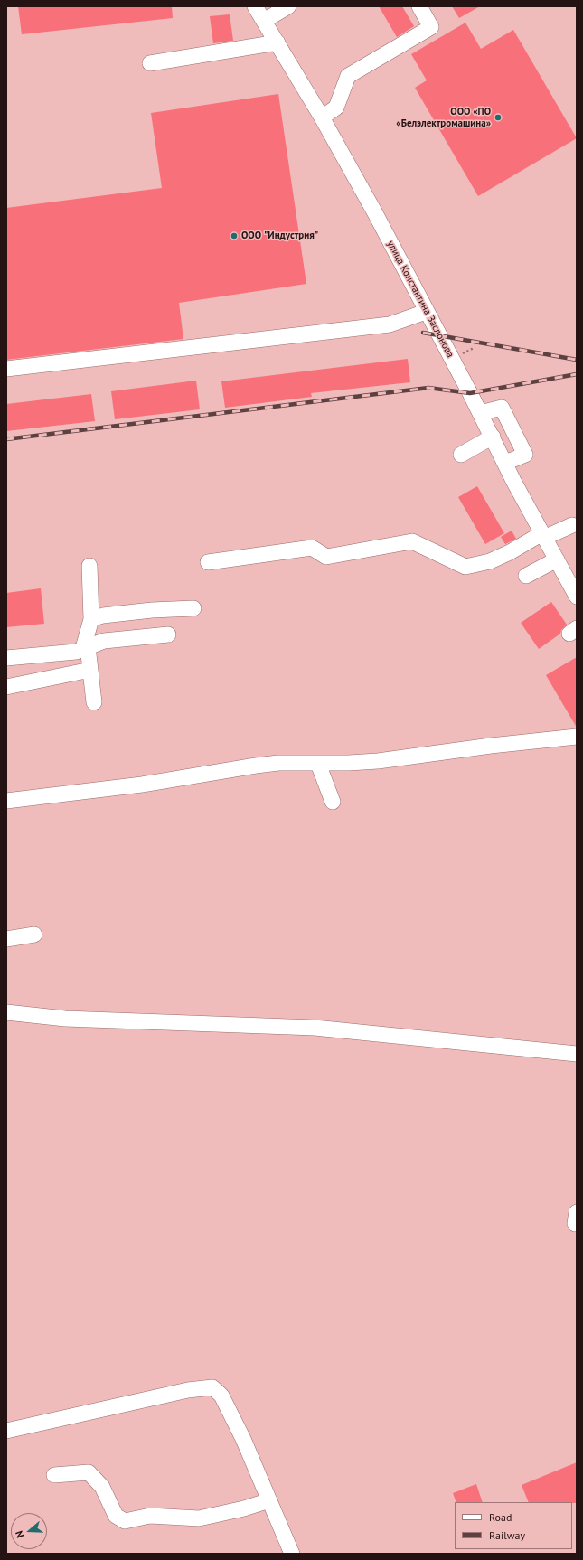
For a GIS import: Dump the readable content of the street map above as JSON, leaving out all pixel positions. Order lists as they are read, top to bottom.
{
  "streets": {
    "street": ["улица Константина Заслонова"]
  },
  "places": ["ООО «ПО «Белэлектромашина»", "ООО \"Индустрия\""],
  "legend": ["Road", "Railway"],
  "north": "left"
}
